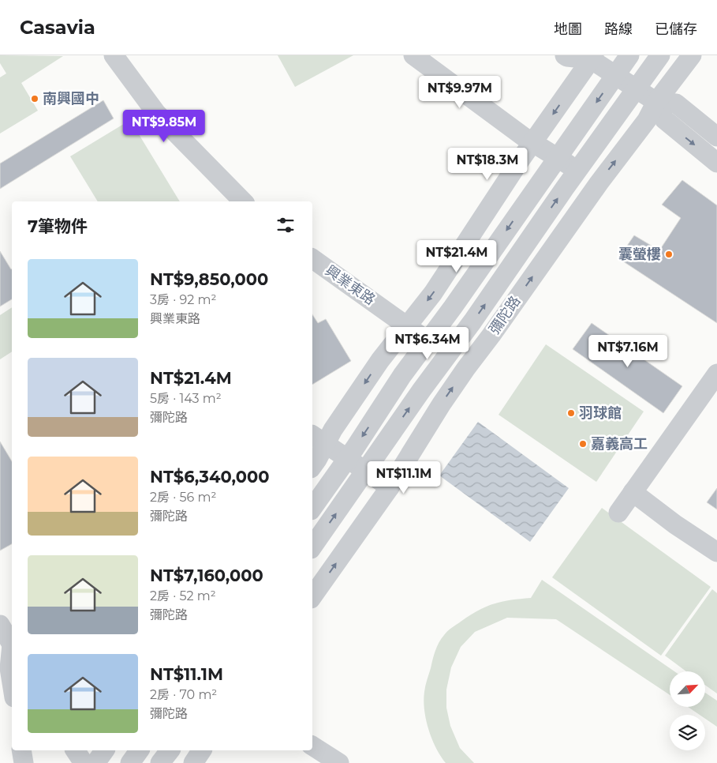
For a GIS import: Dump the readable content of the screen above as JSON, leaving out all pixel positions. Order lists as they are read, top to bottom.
{
  "streets": {
    "street": ["興業東路", "彌陀路"]
  },
  "crossings": [
    ["興業東路", "彌陀路"]
  ],
  "places": [
    "南興國中",
    "囊螢樓",
    "羽球館",
    "嘉義高工"
  ],
  "north": "top right",
  "page": {
    "header": "Casavia",
    "nav": ["地圖", "路線", "已儲存"],
    "price": [
      "NT$9.97M",
      "NT$9.85M",
      "NT$18.3M",
      "NT$21.4M",
      "NT$6.34M",
      "NT$7.16M",
      "NT$11.1M"
    ],
    "heading": "7筆物件",
    "list": [
      {
        "name": "NT$9,850,000",
        "note": "3房 · 92 m² · 興業東路"
      },
      {
        "name": "NT$21.4M",
        "note": "5房 · 143 m² · 彌陀路"
      },
      {
        "name": "NT$6,340,000",
        "note": "2房 · 56 m² · 彌陀路"
      },
      {
        "name": "NT$7,160,000",
        "note": "2房 · 52 m² · 彌陀路"
      },
      {
        "name": "NT$11.1M",
        "note": "2房 · 70 m² · 彌陀路"
      }
    ]
  }
}
